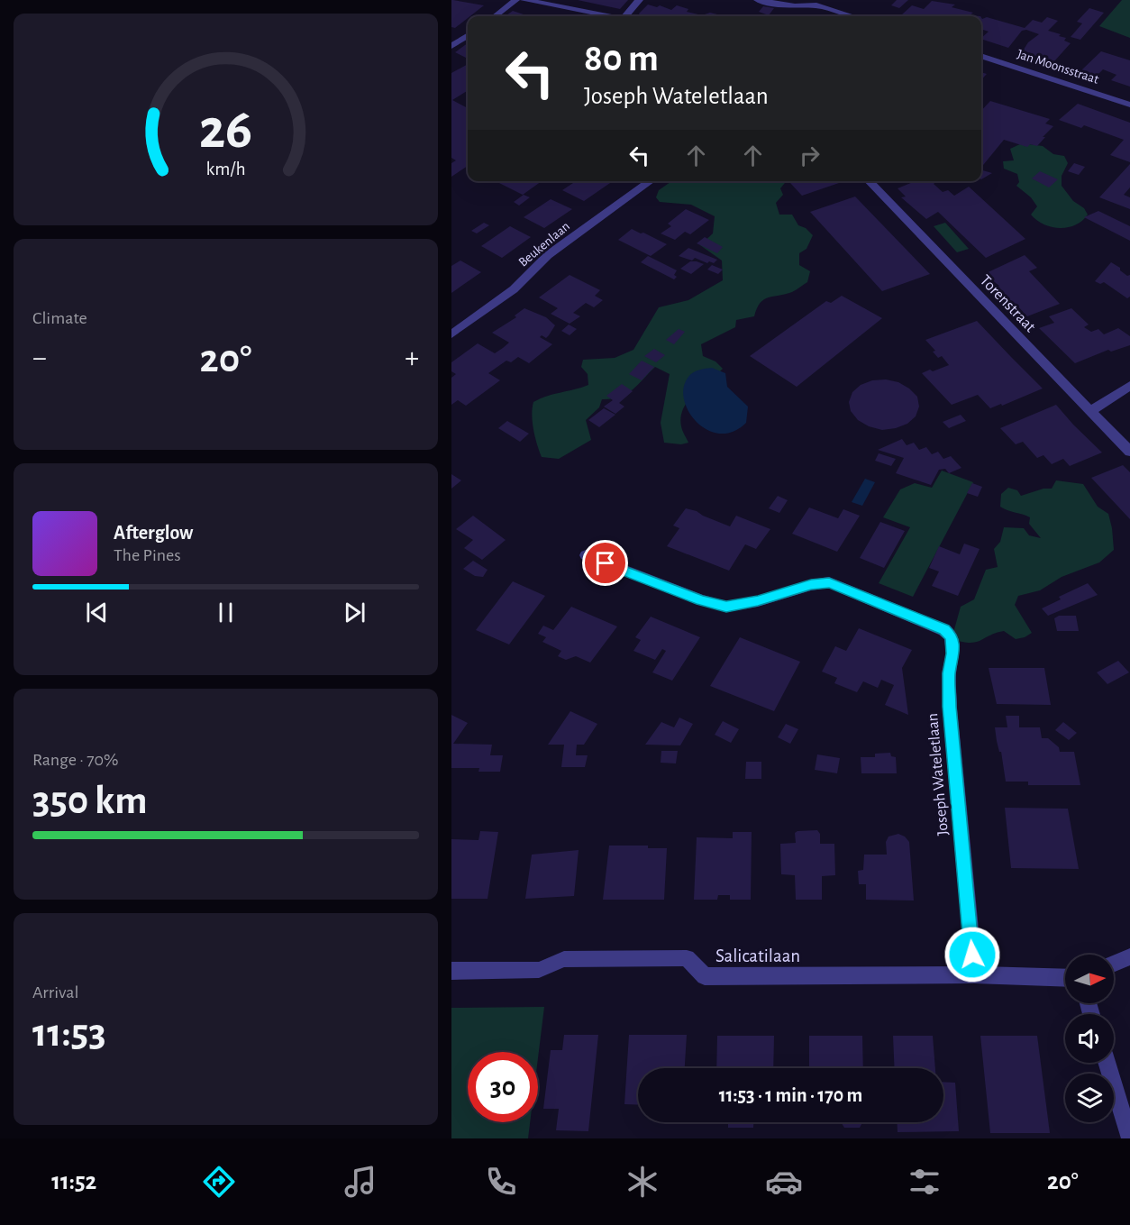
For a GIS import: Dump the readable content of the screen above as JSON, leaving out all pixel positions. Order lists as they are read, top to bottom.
{
  "streets": {
    "street": [
      "Jan Moonsstraat",
      "Beukenlaan",
      "Torenstraat",
      "Joseph Wateletlaan",
      "Salicatilaan"
    ]
  },
  "crossings": [
    ["Joseph Wateletlaan", "Salicatilaan"]
  ],
  "north": "right",
  "page": {
    "turn": ["80 m", "Joseph Wateletlaan"],
    "tile": [
      "Climate",
      ["Range · 70%", "350 km"],
      ["Arrival", "11:53"]
    ],
    "heat": ["−", "20°", "+"],
    "song": ["Afterglow", "The Pines"],
    "limit": "30",
    "trip": "11:53 · 1 min · 170 m",
    "tabs": ["11:52", "20°"],
    "gauge": ["26", "km/h"]
  }
}
